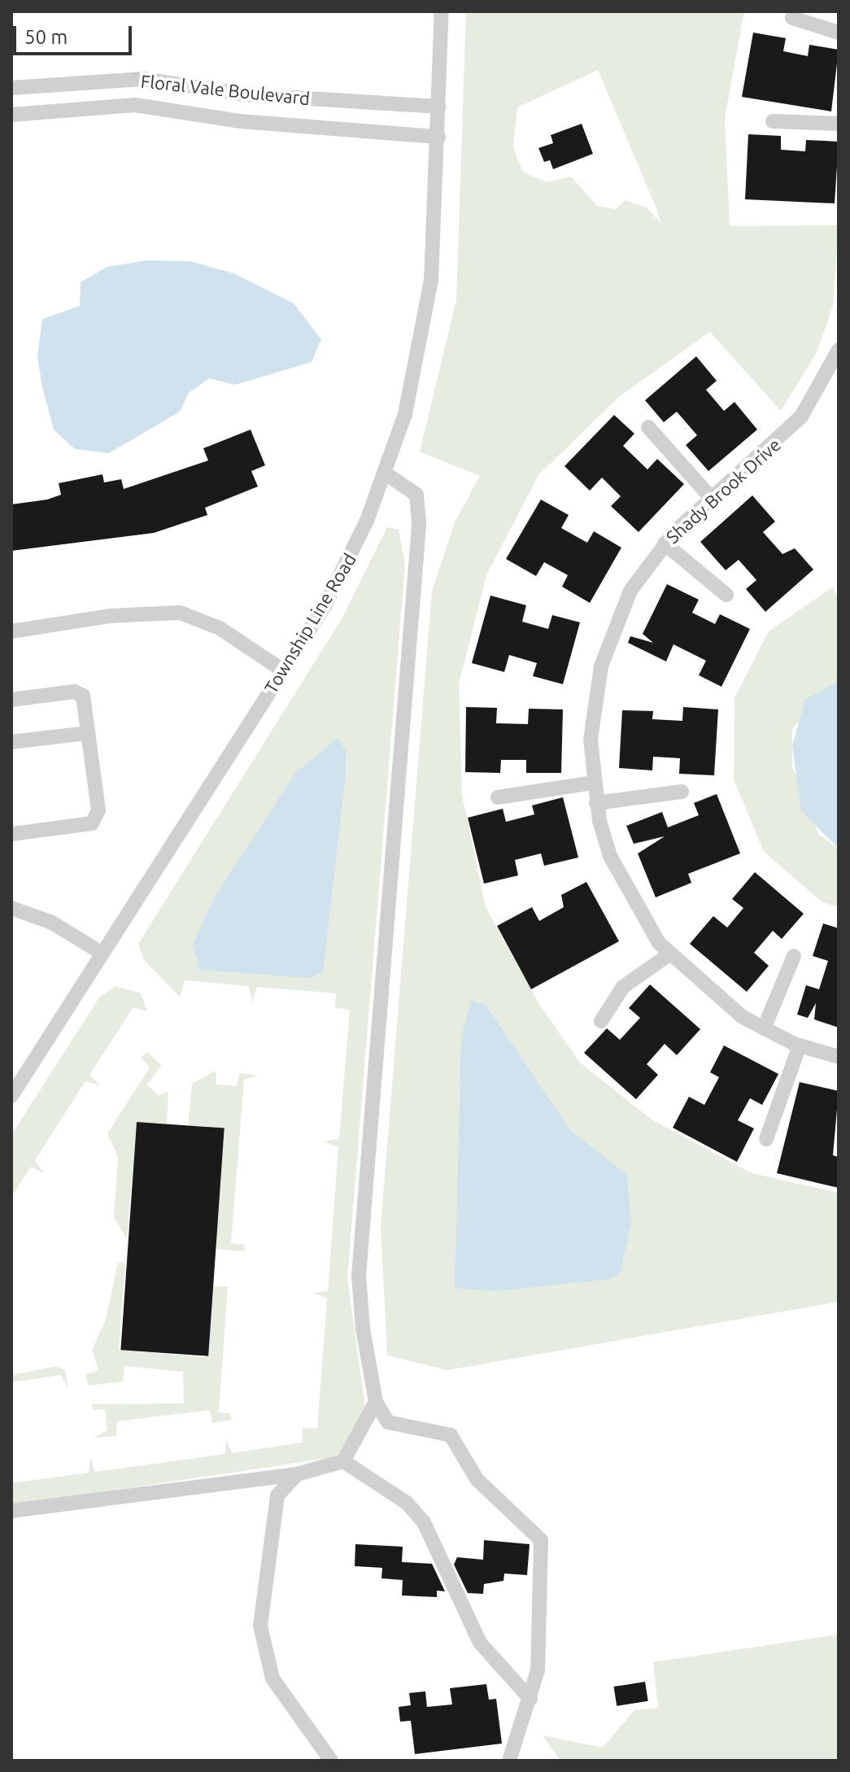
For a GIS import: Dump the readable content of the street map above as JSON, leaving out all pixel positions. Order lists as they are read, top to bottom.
{
  "streets": {
    "street": ["Floral Vale Boulevard", "Shady Brook Drive", "Township Line Road"]
  },
  "crossings": [
    ["Floral Vale Boulevard", "Township Line Road"]
  ],
  "scale_bar": "50 m"
}
